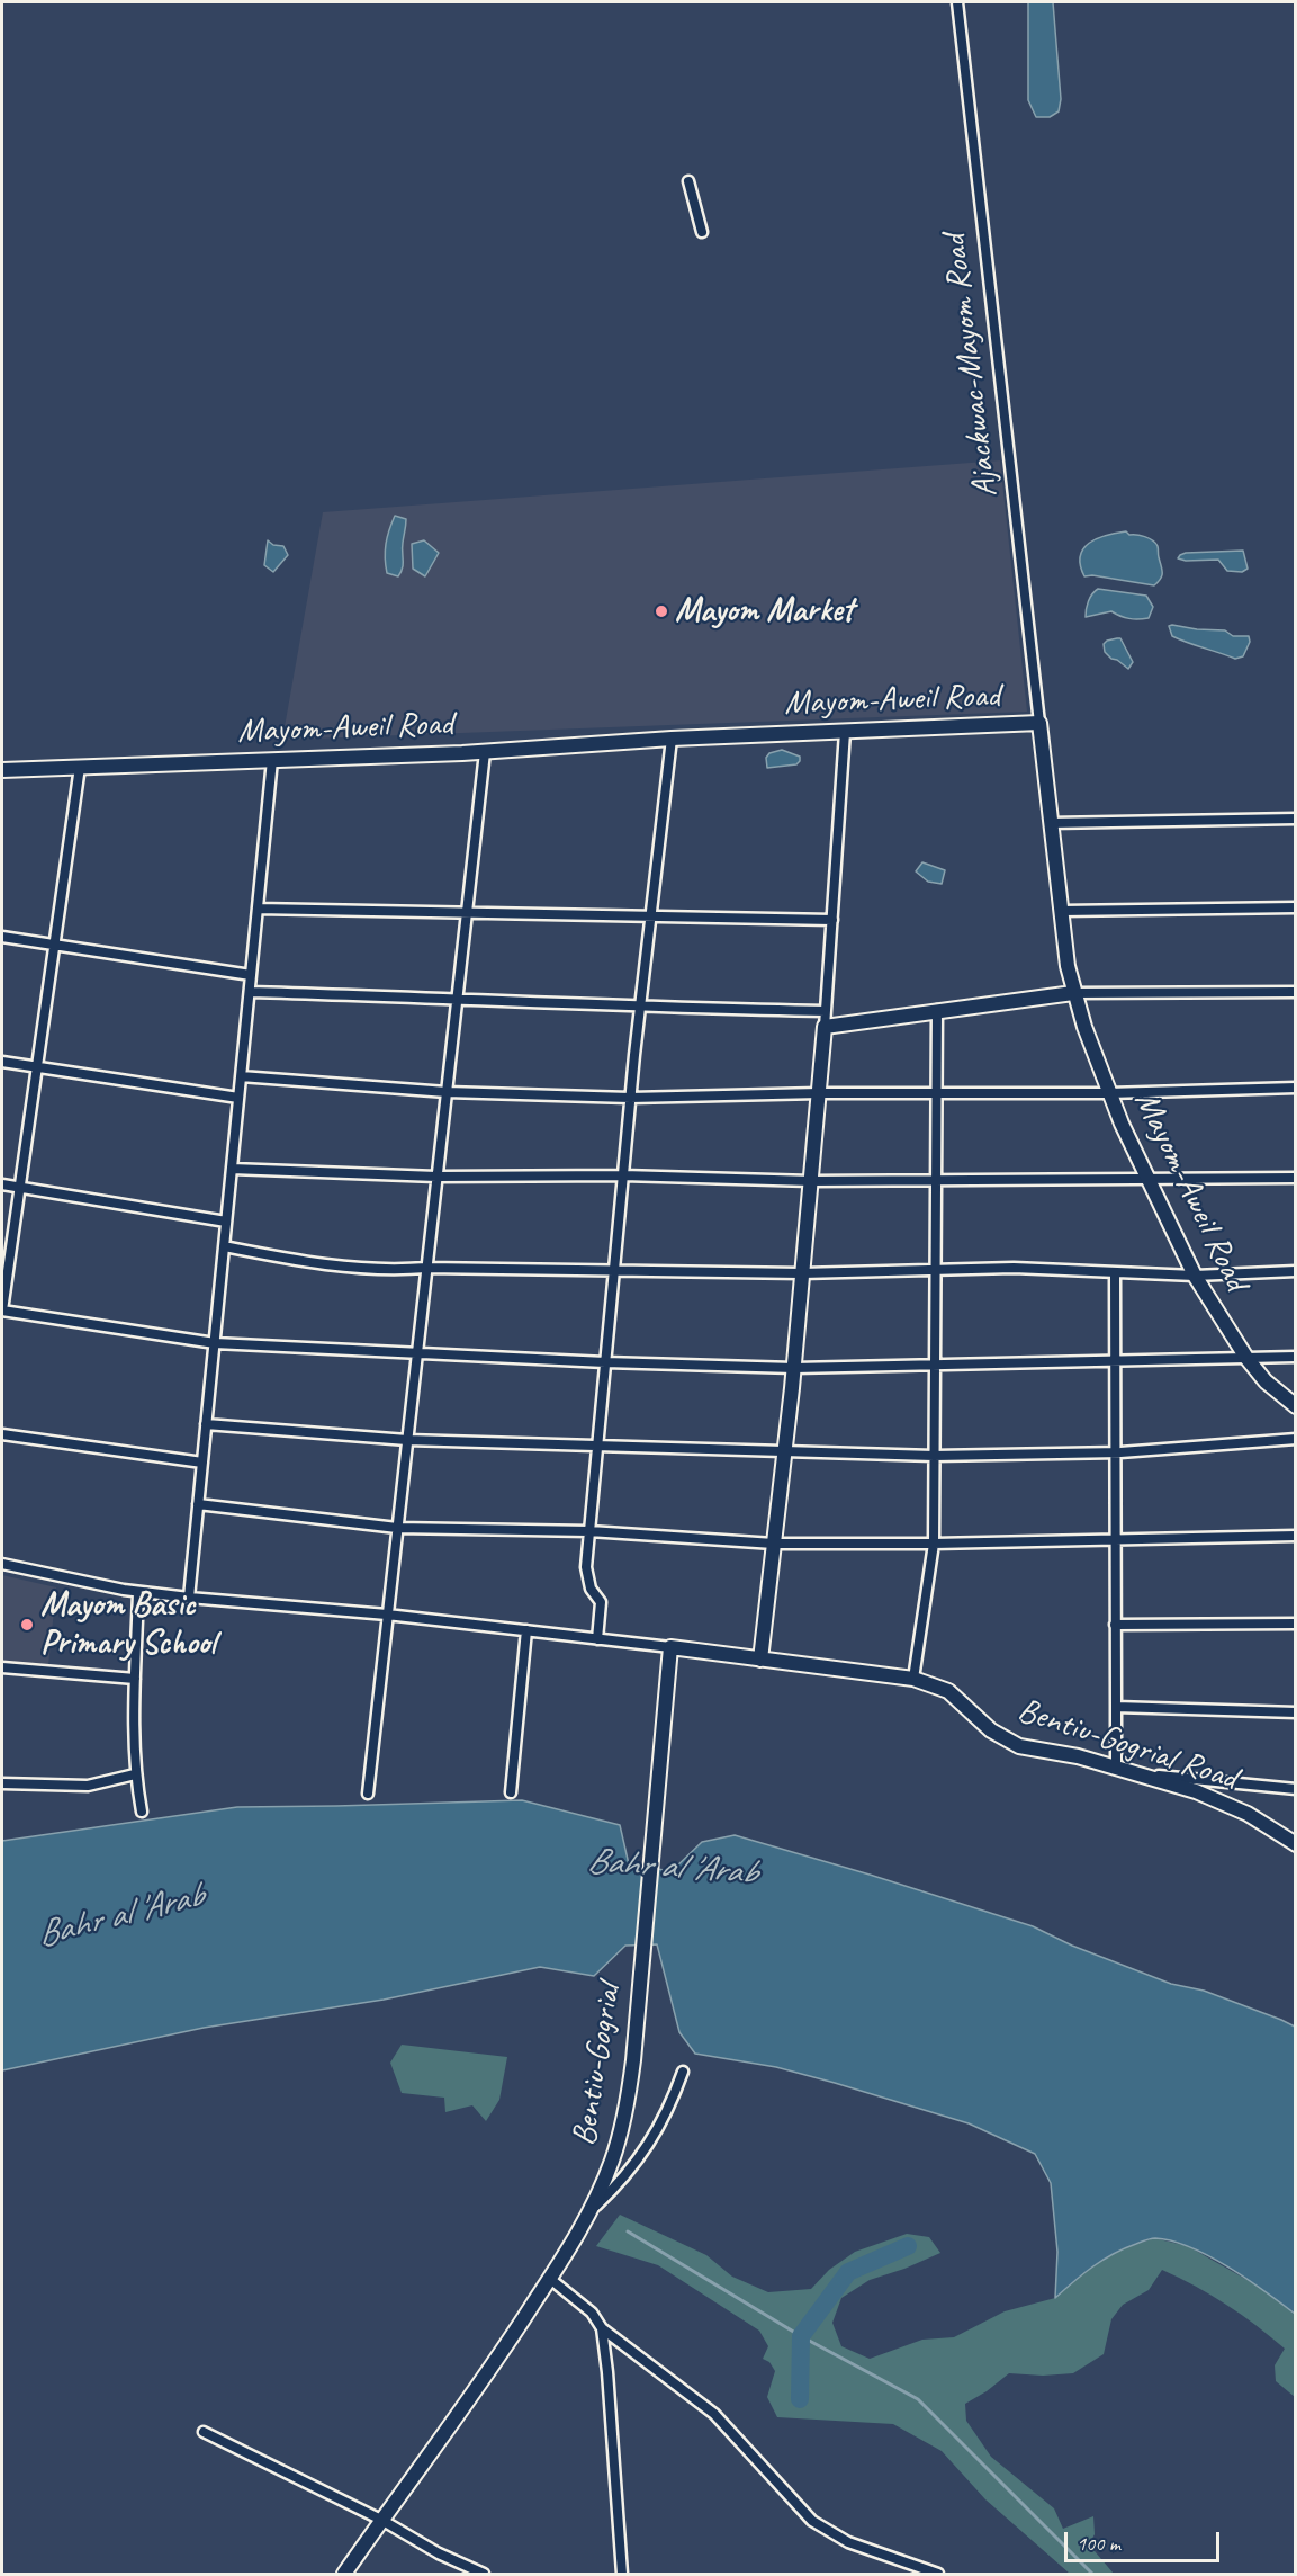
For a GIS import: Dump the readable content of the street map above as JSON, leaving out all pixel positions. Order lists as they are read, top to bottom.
{
  "streets": {
    "main road": ["Mayom-Aweil Road", "Bentiu-Gogrial Road", "Bentiu-Gogrial"],
    "street": ["Ajackwac-Mayom Road"]
  },
  "crossings": [
    ["Ajackwac-Mayom Road", "Mayom-Aweil Road"],
    ["Bentiu-Gogrial Road", "Bentiu-Gogrial"]
  ],
  "water": ["Bahr al 'Arab"],
  "places": ["Mayom Market", "Mayom Basic Primary School"],
  "scale_bar": "100 m"
}
